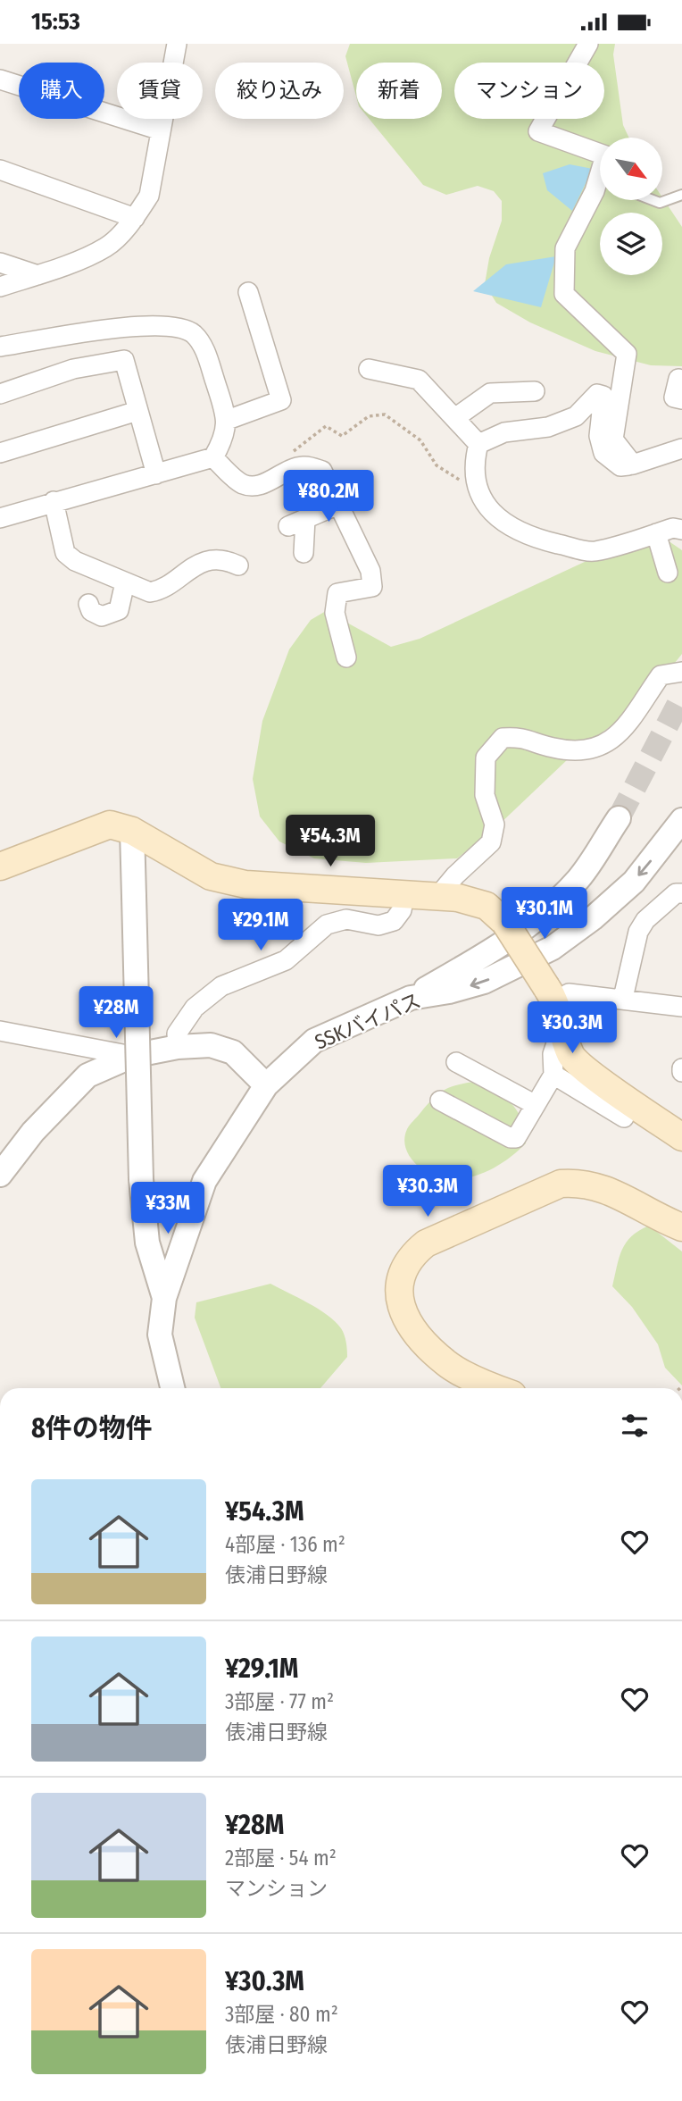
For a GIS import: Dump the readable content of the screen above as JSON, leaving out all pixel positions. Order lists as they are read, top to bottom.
{
  "streets": {
    "street": ["SSKバイパス"]
  },
  "north": "bottom right",
  "page": {
    "status": "15:53",
    "chip": [
      "購入",
      "賃貸",
      "絞り込み",
      "新着",
      "マンション"
    ],
    "price": [
      "¥80.2M",
      "¥54.3M",
      "¥30.1M",
      "¥29.1M",
      "¥28M",
      "¥30.3M",
      "¥30.3M",
      "¥33M"
    ],
    "heading": "8件の物件",
    "list": [
      {
        "name": "¥54.3M",
        "note": "4部屋 · 136 m² · 俵浦日野線"
      },
      {
        "name": "¥29.1M",
        "note": "3部屋 · 77 m² · 俵浦日野線"
      },
      {
        "name": "¥28M",
        "note": "2部屋 · 54 m² · マンション"
      },
      {
        "name": "¥30.3M",
        "note": "3部屋 · 80 m² · 俵浦日野線"
      }
    ]
  }
}
